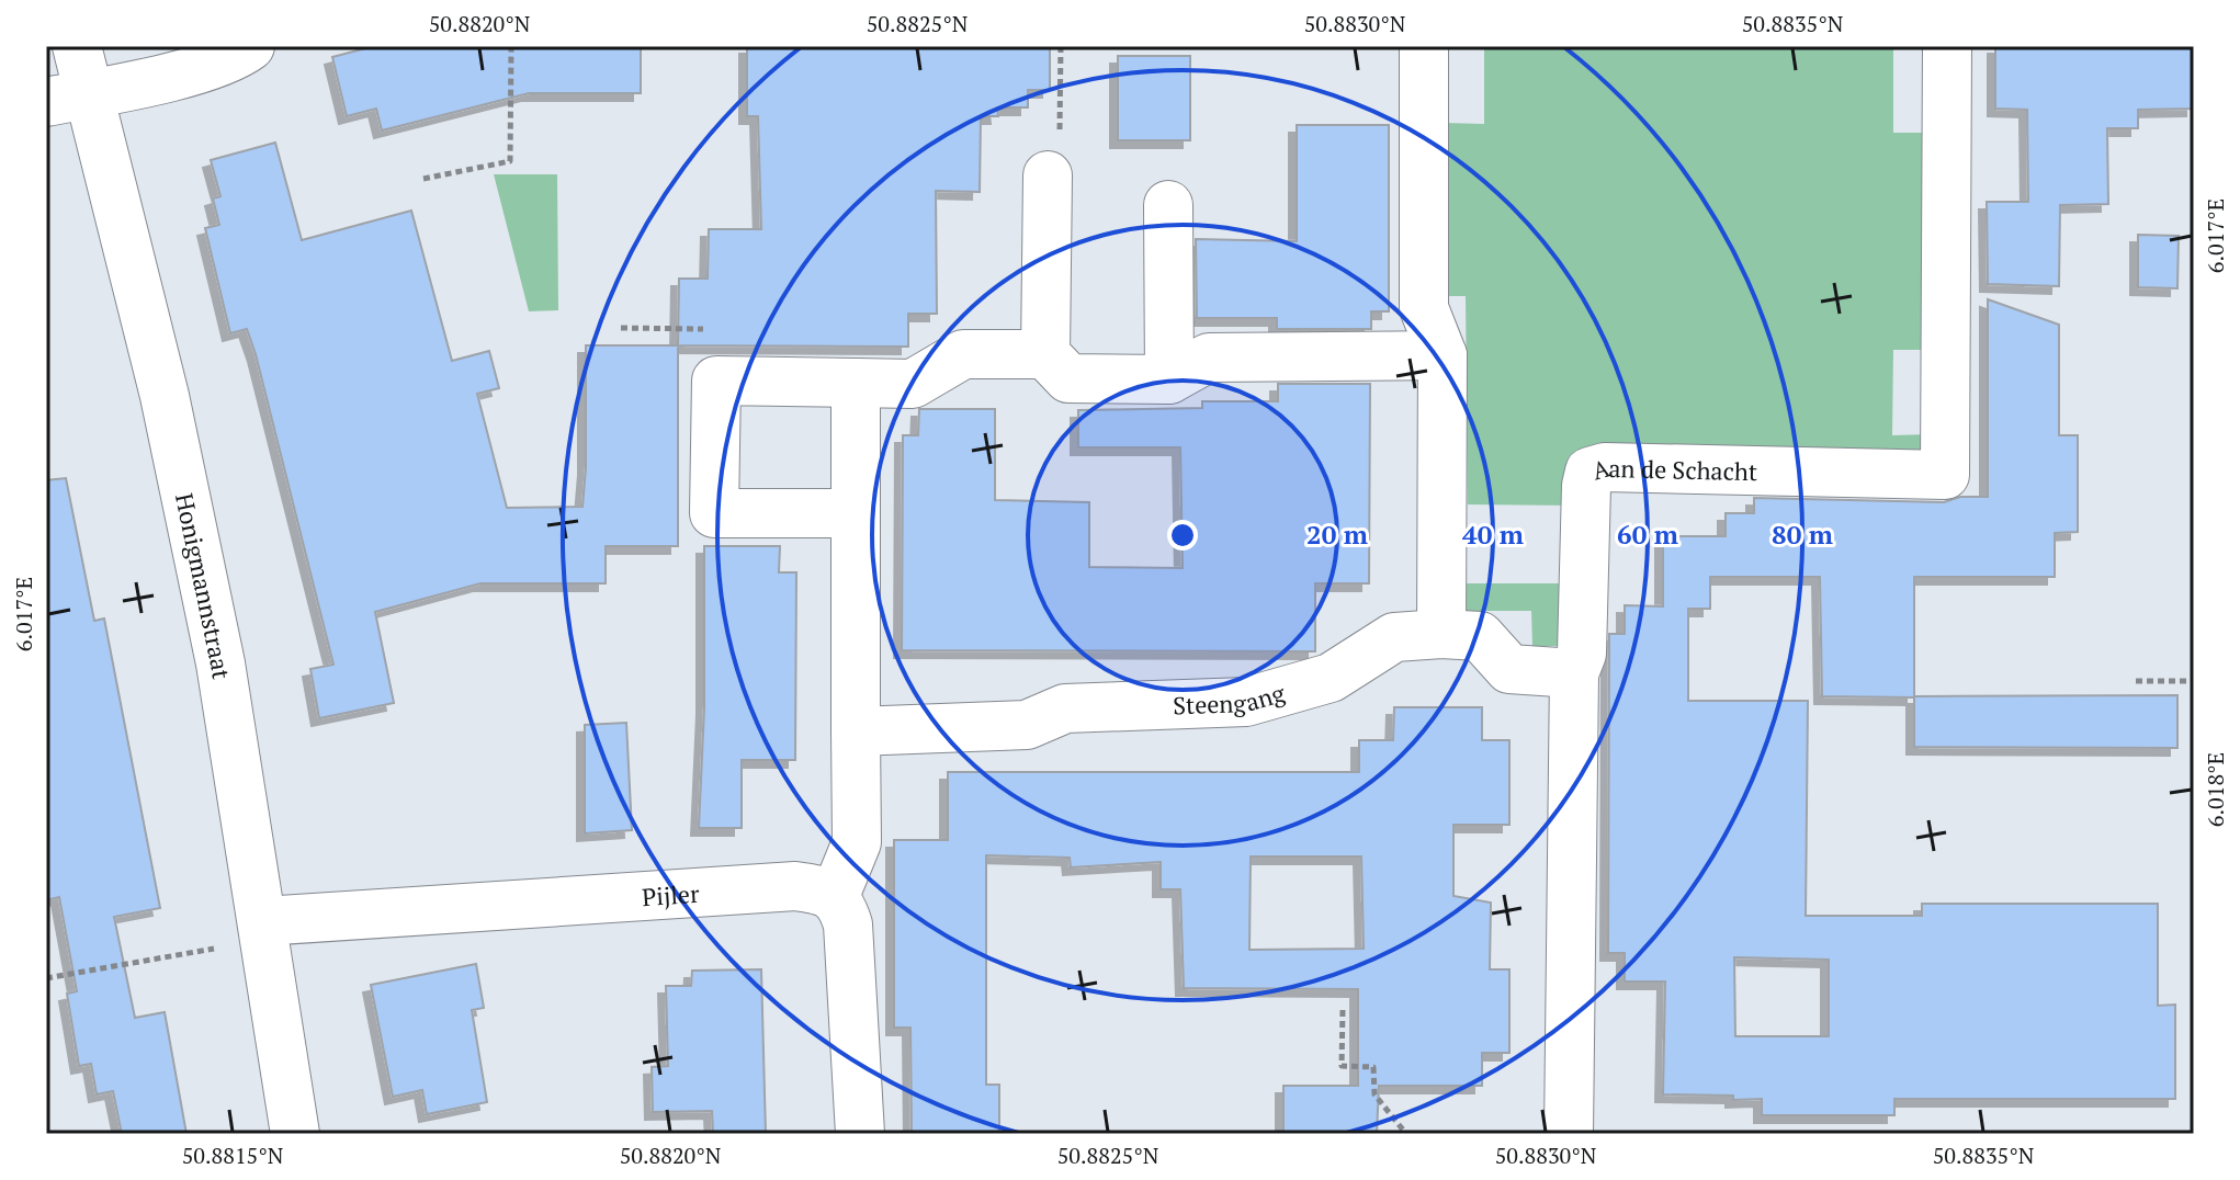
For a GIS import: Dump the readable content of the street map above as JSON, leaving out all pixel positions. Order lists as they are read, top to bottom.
{
  "streets": {
    "street": [
      "Aan de Schacht",
      "Honigmannstraat",
      "Steengang",
      "Pijler"
    ]
  },
  "crossings": [
    ["Aan de Schacht", "Steengang"],
    ["Honigmannstraat", "Pijler"]
  ],
  "coordinates": [
    "50.8820°N",
    "50.8825°N",
    "50.8830°N",
    "50.8835°N",
    "6.017°E",
    "6.018°E",
    "50.8815°N"
  ],
  "rings": [
    "20 m",
    "40 m",
    "60 m",
    "80 m"
  ]
}
